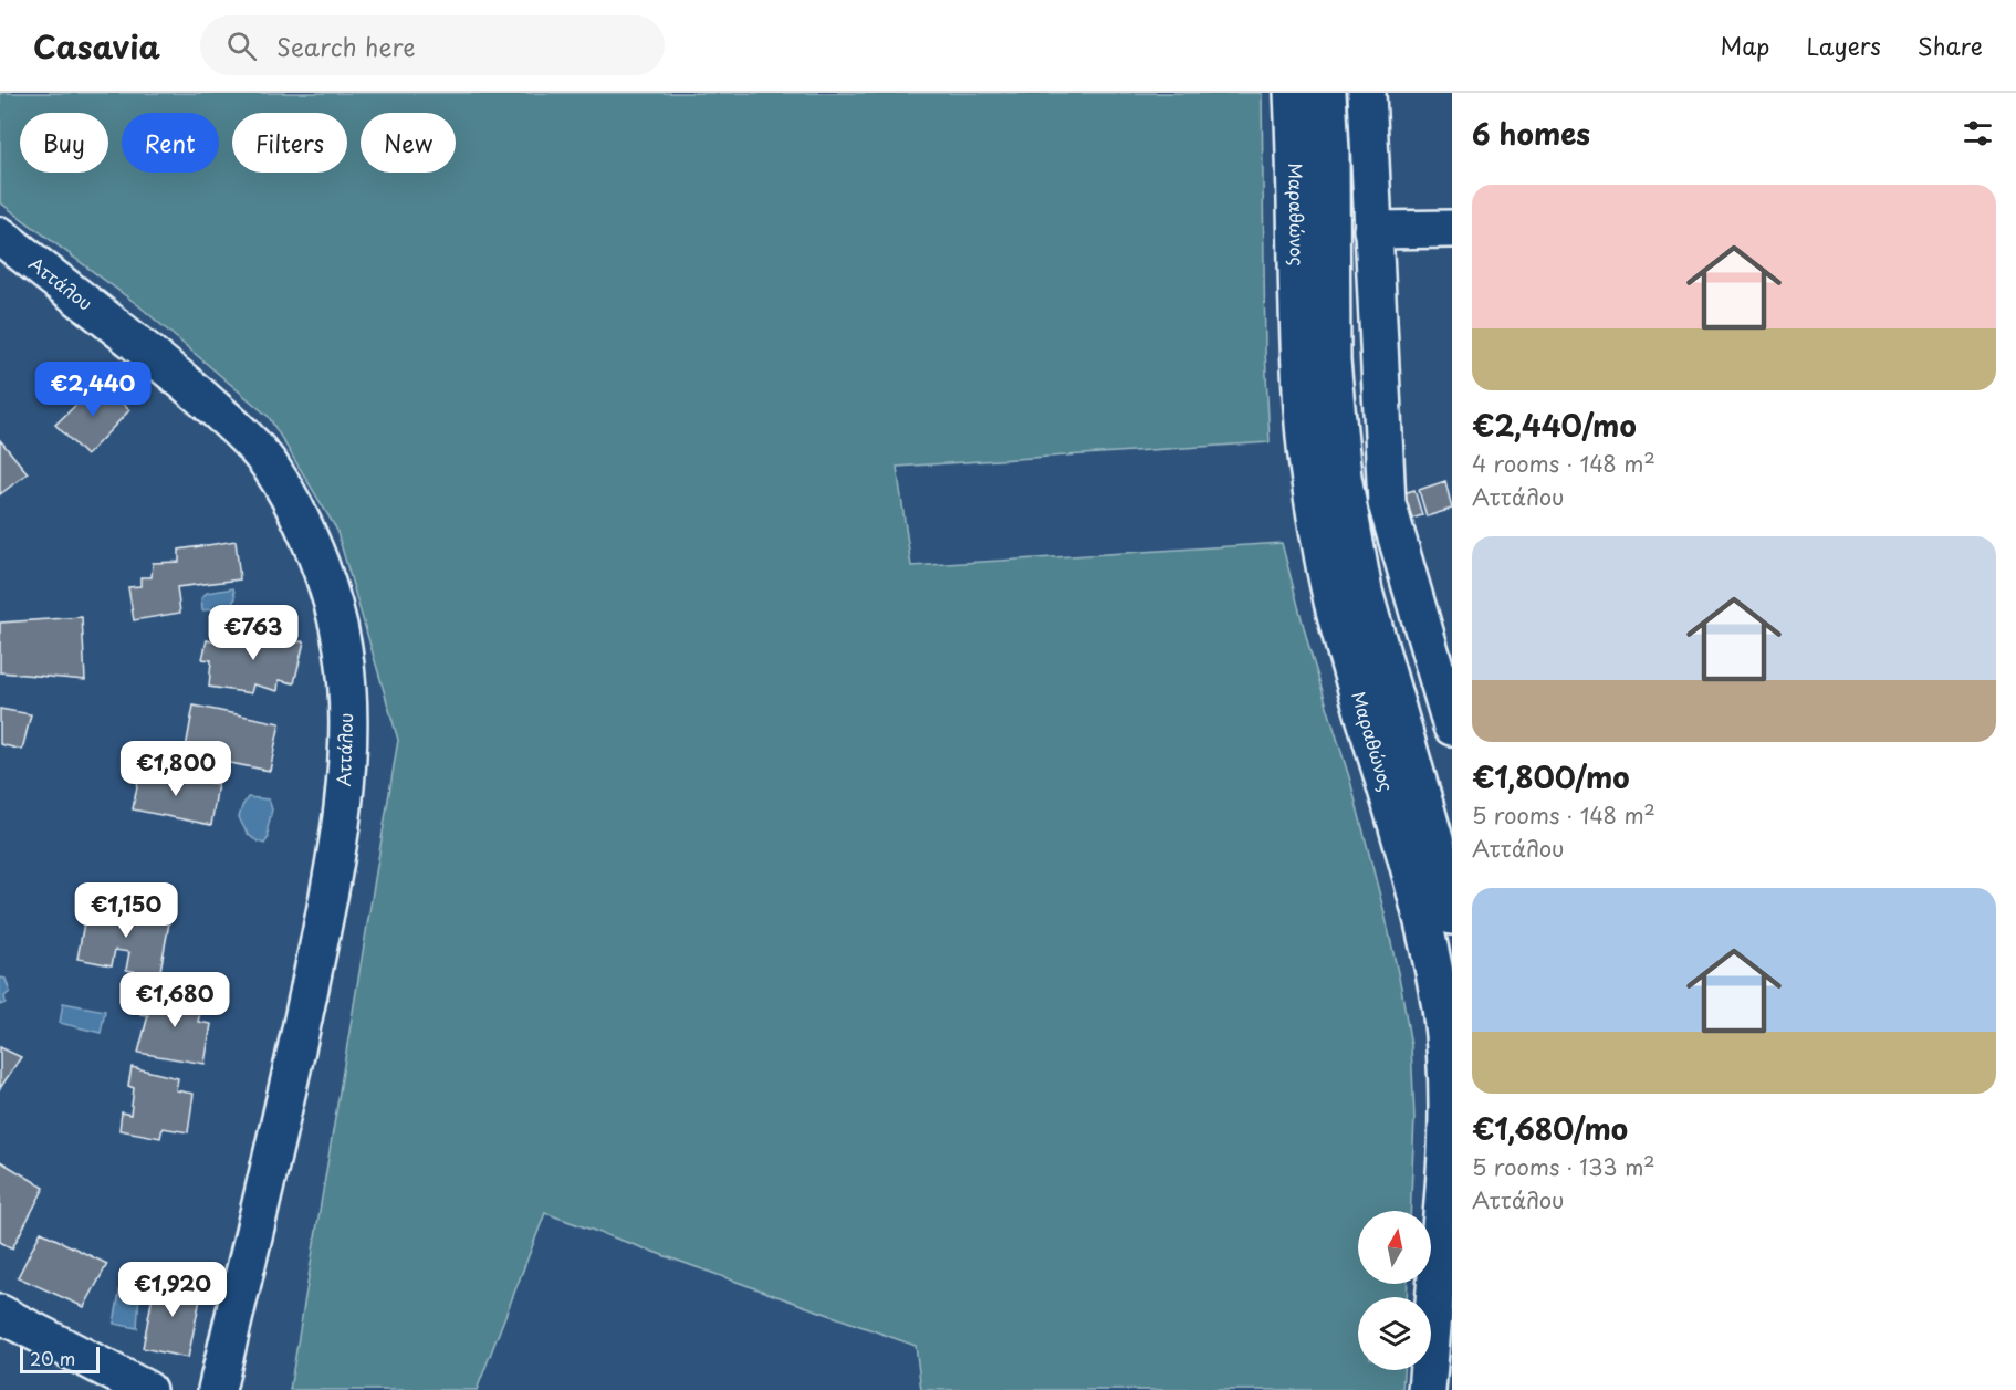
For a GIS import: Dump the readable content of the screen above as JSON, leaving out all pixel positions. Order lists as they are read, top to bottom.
{
  "streets": {
    "street": ["Μαραθώνος", "Αττάλου"]
  },
  "scale_bar": "20 m",
  "north": "top",
  "page": {
    "header": "Casavia",
    "search": "Search here",
    "nav": ["Map", "Layers", "Share"],
    "heading": "6 homes",
    "chip": [
      "Buy",
      "Rent",
      "Filters",
      "New"
    ],
    "list": [
      {
        "name": "€2,440/mo",
        "note": "4 rooms · 148 m² · Αττάλου"
      },
      {
        "name": "€1,800/mo",
        "note": "5 rooms · 148 m² · Αττάλου"
      },
      {
        "name": "€1,680/mo",
        "note": "5 rooms · 133 m² · Αττάλου"
      }
    ],
    "price": [
      "€2,440",
      "€763",
      "€1,800",
      "€1,150",
      "€1,680",
      "€1,920"
    ],
    "scale": "20 m"
  }
}
